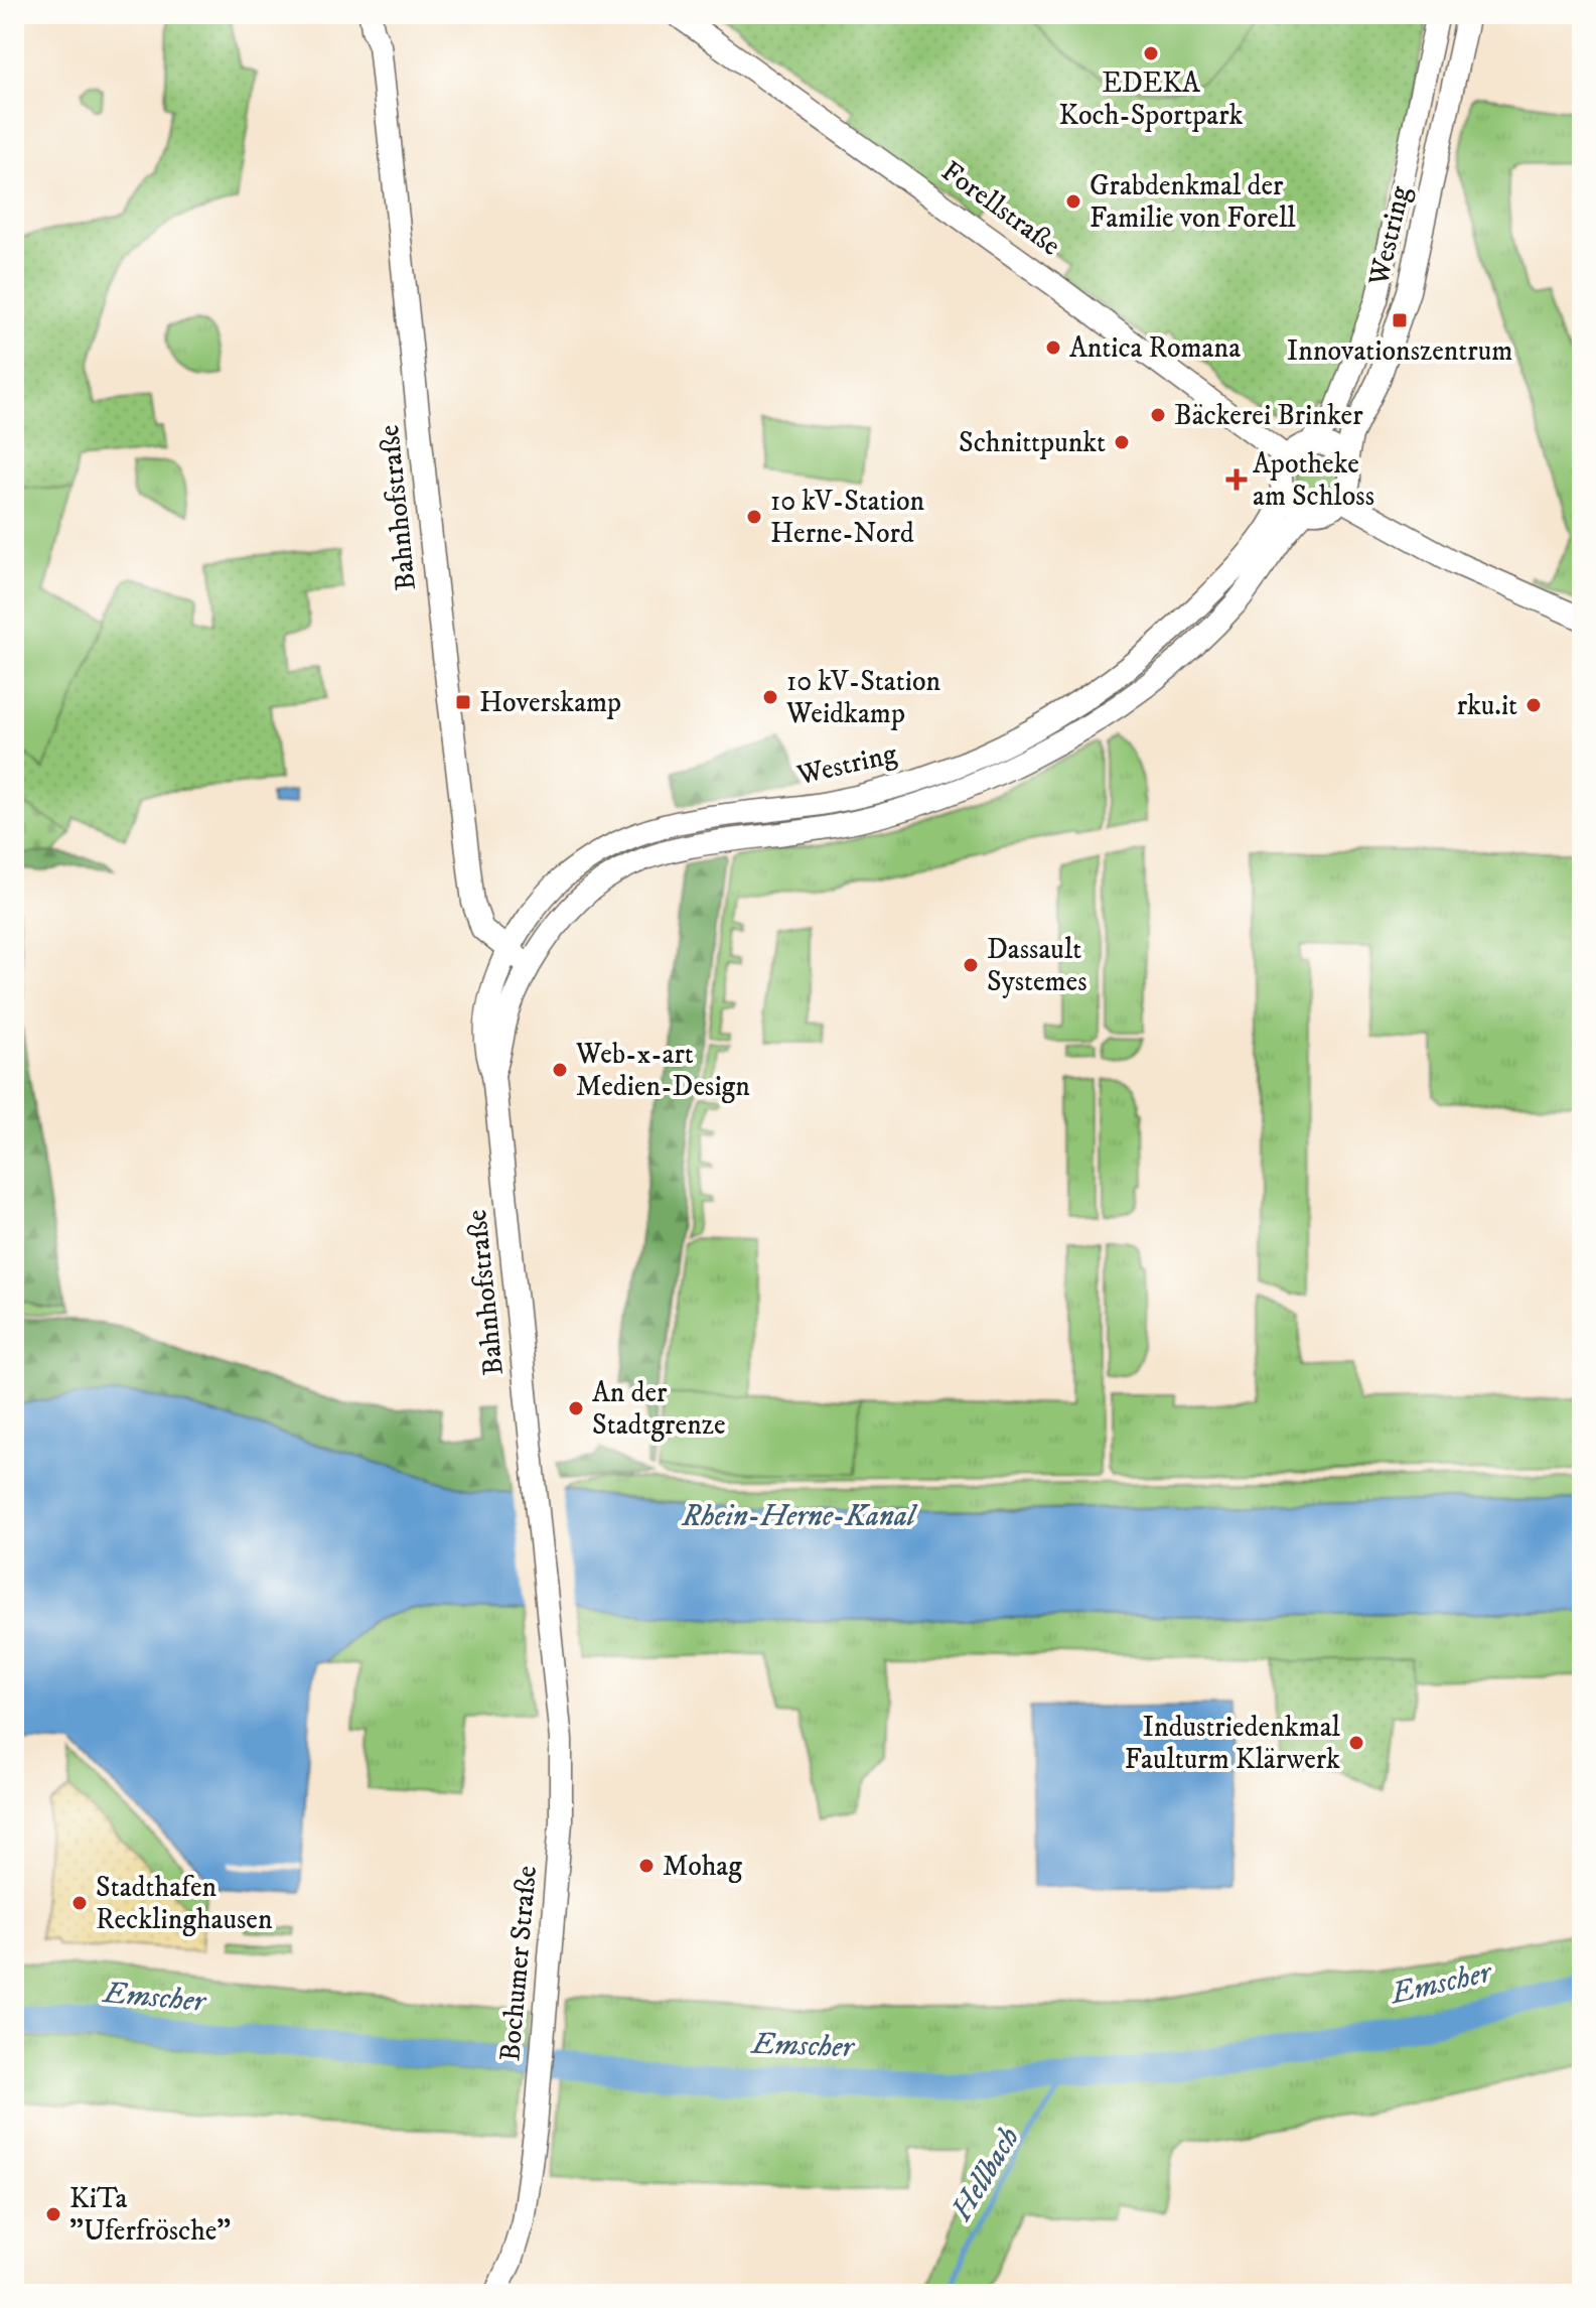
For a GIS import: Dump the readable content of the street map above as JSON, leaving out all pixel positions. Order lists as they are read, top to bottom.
{
  "streets": {
    "main road": [
      "Forellstraße",
      "Westring",
      "Bahnhofstraße",
      "Bochumer Straße"
    ]
  },
  "crossings": [
    ["Forellstraße", "Westring"],
    ["Westring", "Bahnhofstraße"],
    ["Bahnhofstraße", "Bochumer Straße"]
  ],
  "water": ["Rhein-Herne-Kanal", "Emscher", "Hellbach"],
  "places": {
    "other": [
      "EDEKA Koch-Sportpark",
      "Grabdenkmal der Familie von Forell",
      "Antica Romana",
      "Bäckerei Brinker",
      "Schnittpunkt",
      "10 kV-Station Herne-Nord",
      "10 kV-Station Weidkamp",
      "rku.it",
      "Dassault Systemes",
      "Web-x-art Medien-Design",
      "An der Stadtgrenze",
      "Industriedenkmal Faulturm Klärwerk",
      "Mohag",
      "Stadthafen Recklinghausen",
      "KiTa \"Uferfrösche\""
    ],
    "transit": ["Innovationszentrum", "Hoverskamp"],
    "health": ["Apotheke am Schloss"]
  }
}
